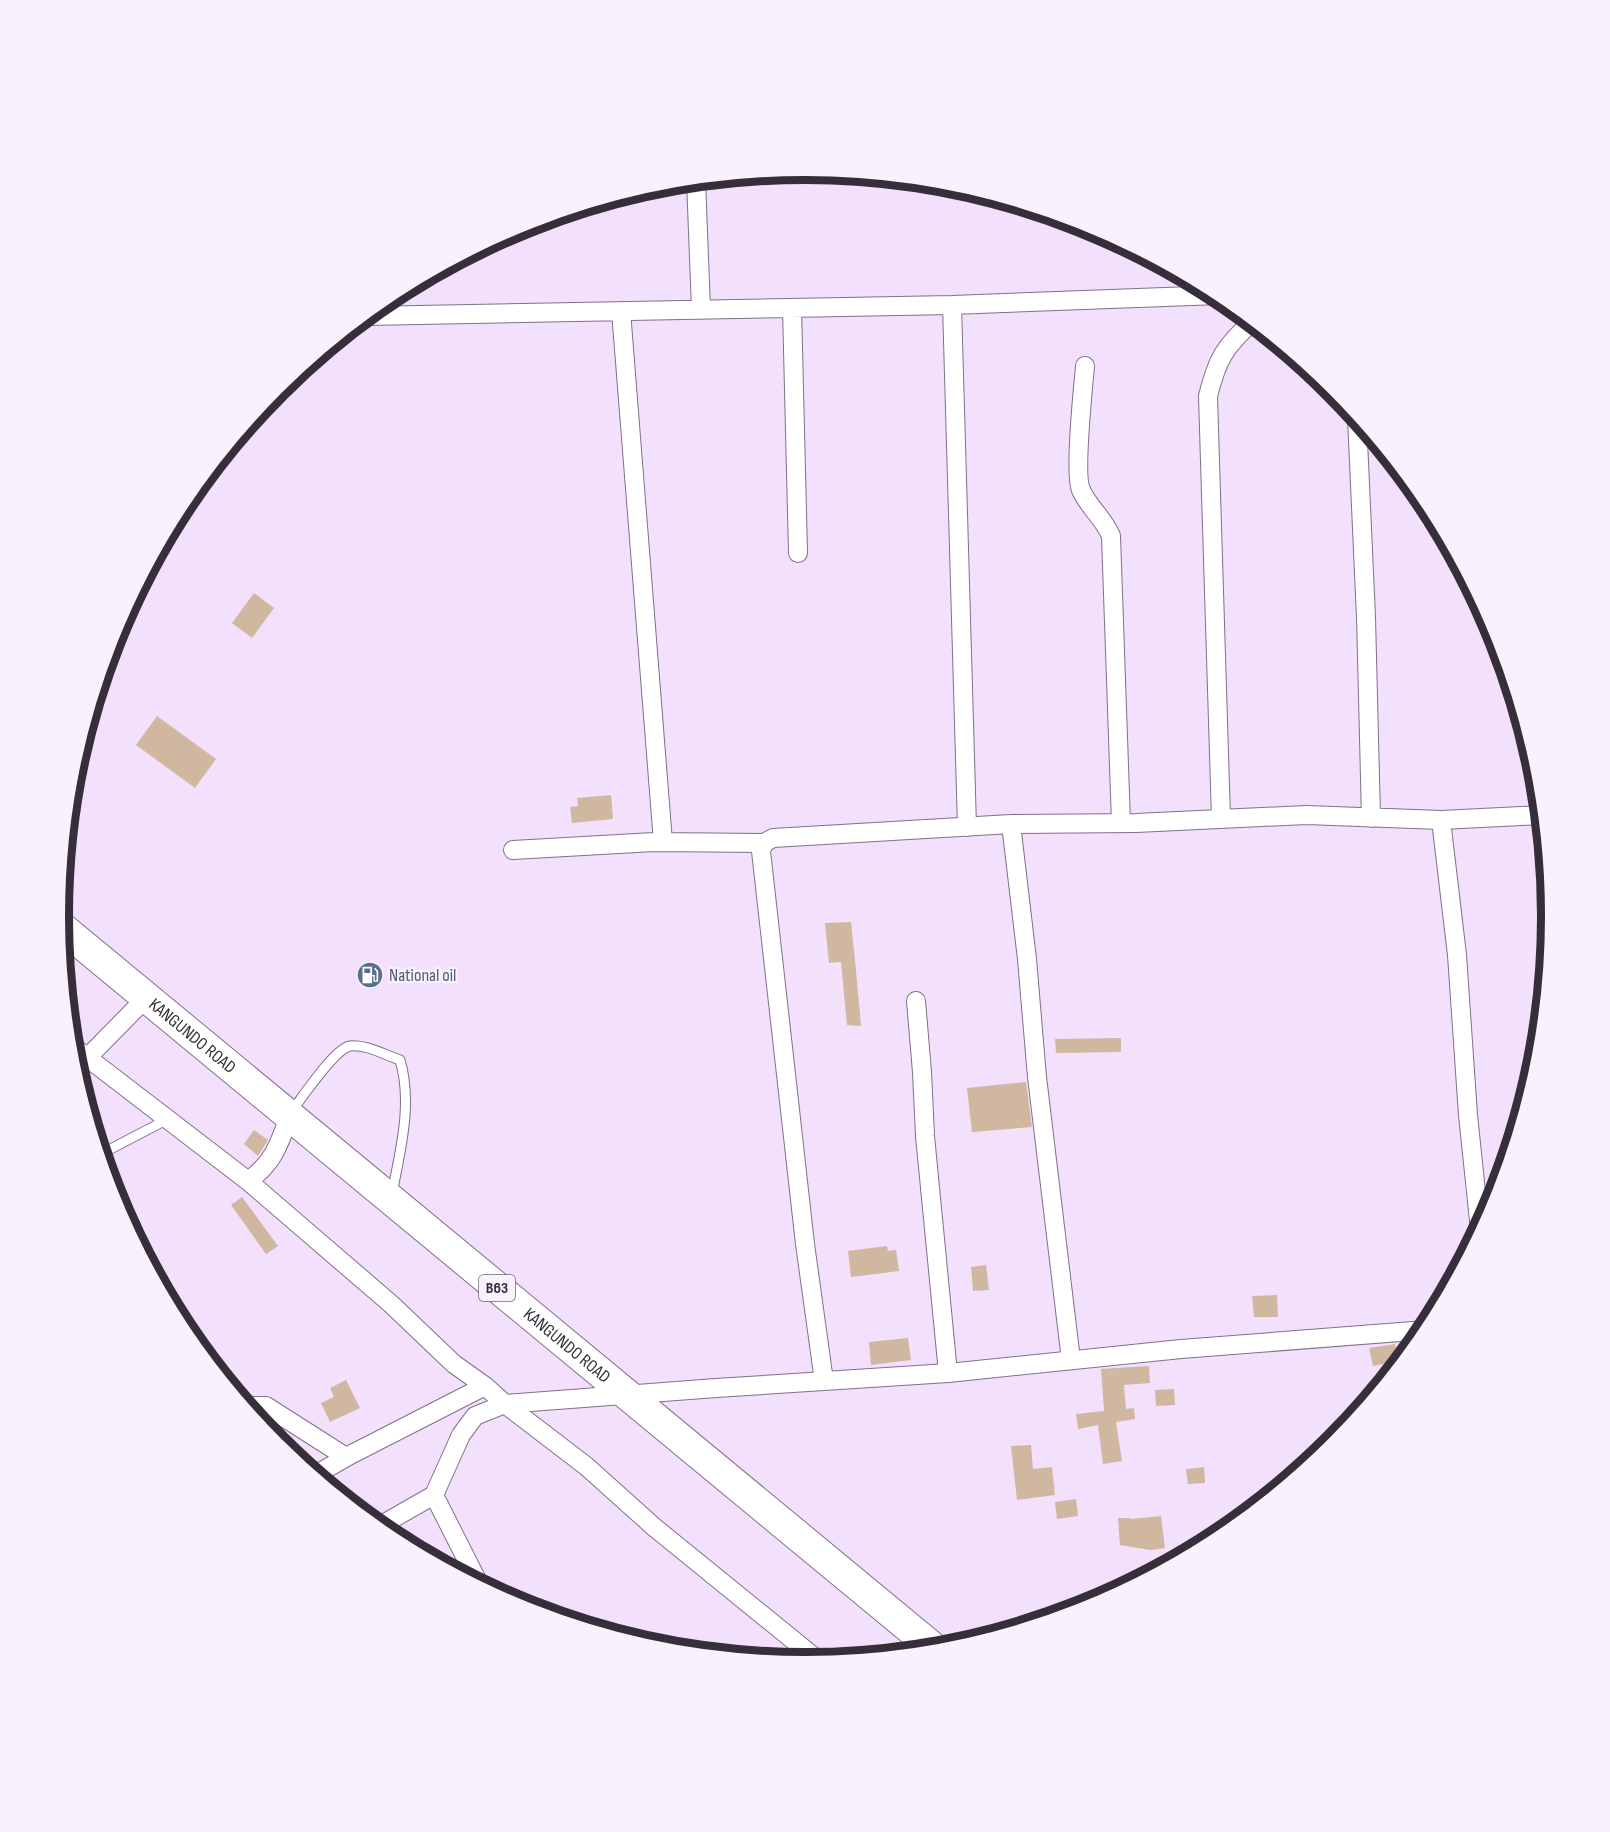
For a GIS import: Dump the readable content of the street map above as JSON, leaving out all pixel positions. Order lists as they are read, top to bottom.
{
  "streets": {
    "highway": ["KANGUNDO ROAD", "B63"]
  },
  "places": {
    "fuel station": ["National oil"]
  }
}
